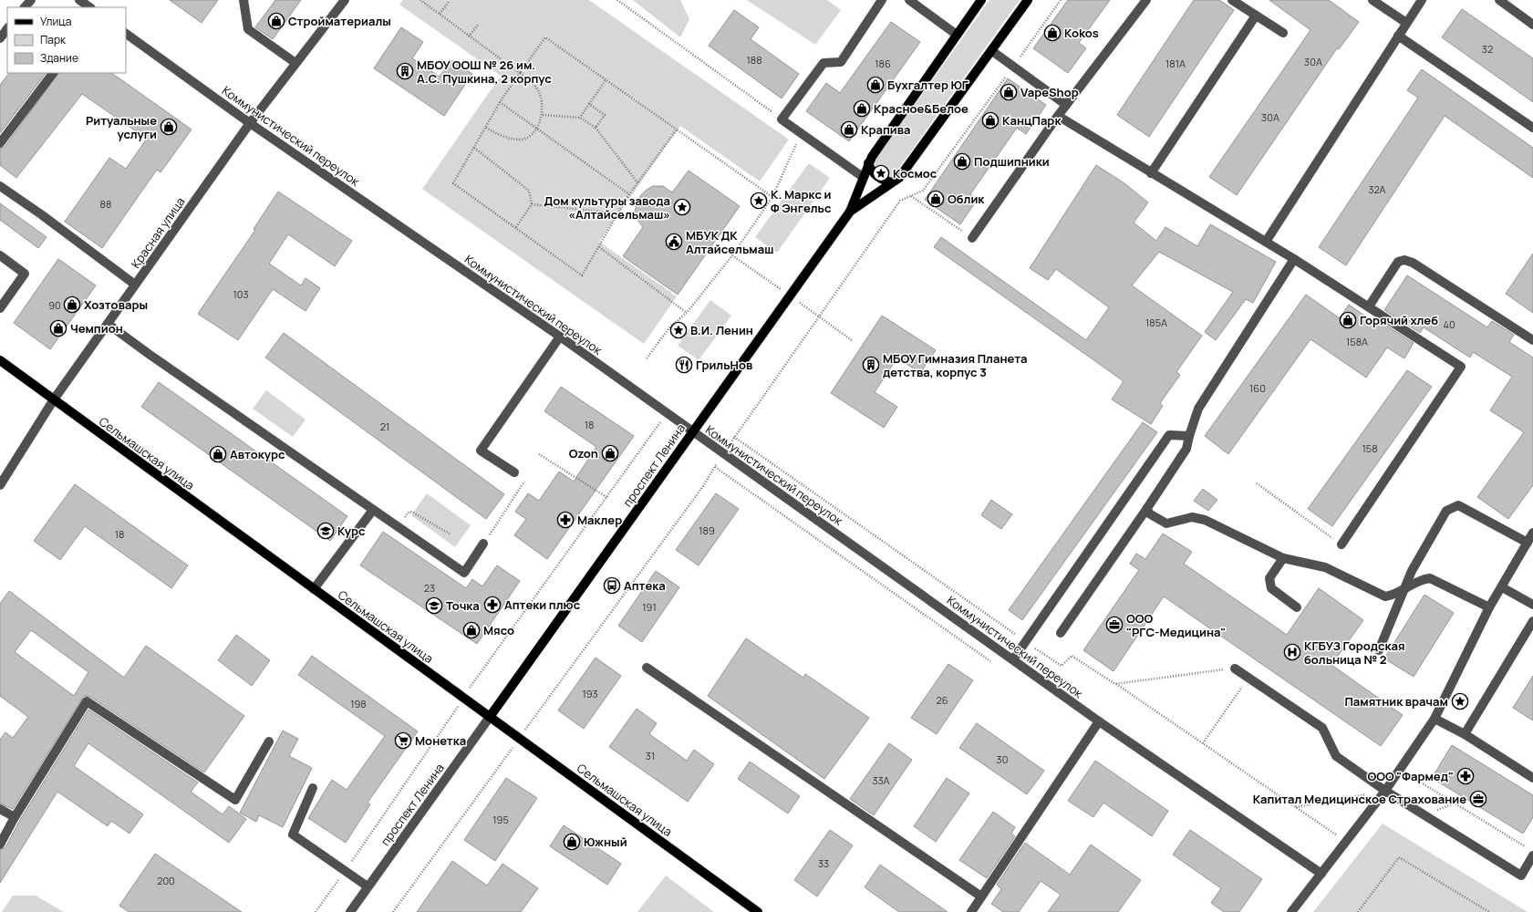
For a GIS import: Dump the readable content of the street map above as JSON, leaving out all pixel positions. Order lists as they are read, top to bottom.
{
  "streets": {
    "main road": ["Сельмашская улица", "проспект Ленина"],
    "street": ["Коммунистический переулок", "Красная улица"]
  },
  "crossings": [
    ["Коммунистический переулок", "Красная улица"],
    ["Коммунистический переулок", "проспект Ленина"],
    ["Красная улица", "Сельмашская улица"],
    ["Сельмашская улица", "проспект Ленина"]
  ],
  "places": {
    "shop": [
      "Стройматериалы",
      "Kokos",
      "Бухгалтер ЮГ",
      "VapeShop",
      "Красное&Белое",
      "КанцПарк",
      "Ритуальные услуги",
      "Крапива",
      "Подшипники",
      "Облик",
      "Хозтовары",
      "Горячий хлеб",
      "Чемпион",
      "Ozon",
      "Автокурс",
      "Мясо",
      "Южный"
    ],
    "building": ["МБОУ ООШ № 26 им. А.С. Пушкина, 2 корпус", "МБОУ Гимназия Планета детства, корпус 3"],
    "place": [
      "Космос",
      "К. Маркс и Ф Энгельс",
      "Дом культуры завода «Алтайсельмаш»",
      "В.И. Ленин",
      "Памятник врачам"
    ],
    "public building": ["МБУК ДК Алтайсельмаш"],
    "restaurant": ["ГрильНов"],
    "pharmacy": ["Маклер", "Аптеки плюс", "ООО \"Фармед\""],
    "school or university": ["Курс", "Точка"],
    "bus stop": ["Аптека"],
    "office": ["ООО \"РГС-Медицина\"", "Капитал Медицинское Страхование"],
    "hospital": ["КГБУЗ Городская больница № 2"],
    "supermarket": ["Монетка"]
  },
  "house_numbers": [
    "32",
    "188",
    "30А",
    "186",
    "181А",
    "30А",
    "32А",
    "88",
    "103",
    "90",
    "185А",
    "40",
    "158А",
    "160",
    "18",
    "21",
    "158",
    "189",
    "18",
    "23",
    "191",
    "193",
    "26",
    "198",
    "31",
    "30",
    "33А",
    "195",
    "33",
    "200"
  ],
  "legend": ["Улица", "Парк", "Здание"]
}
